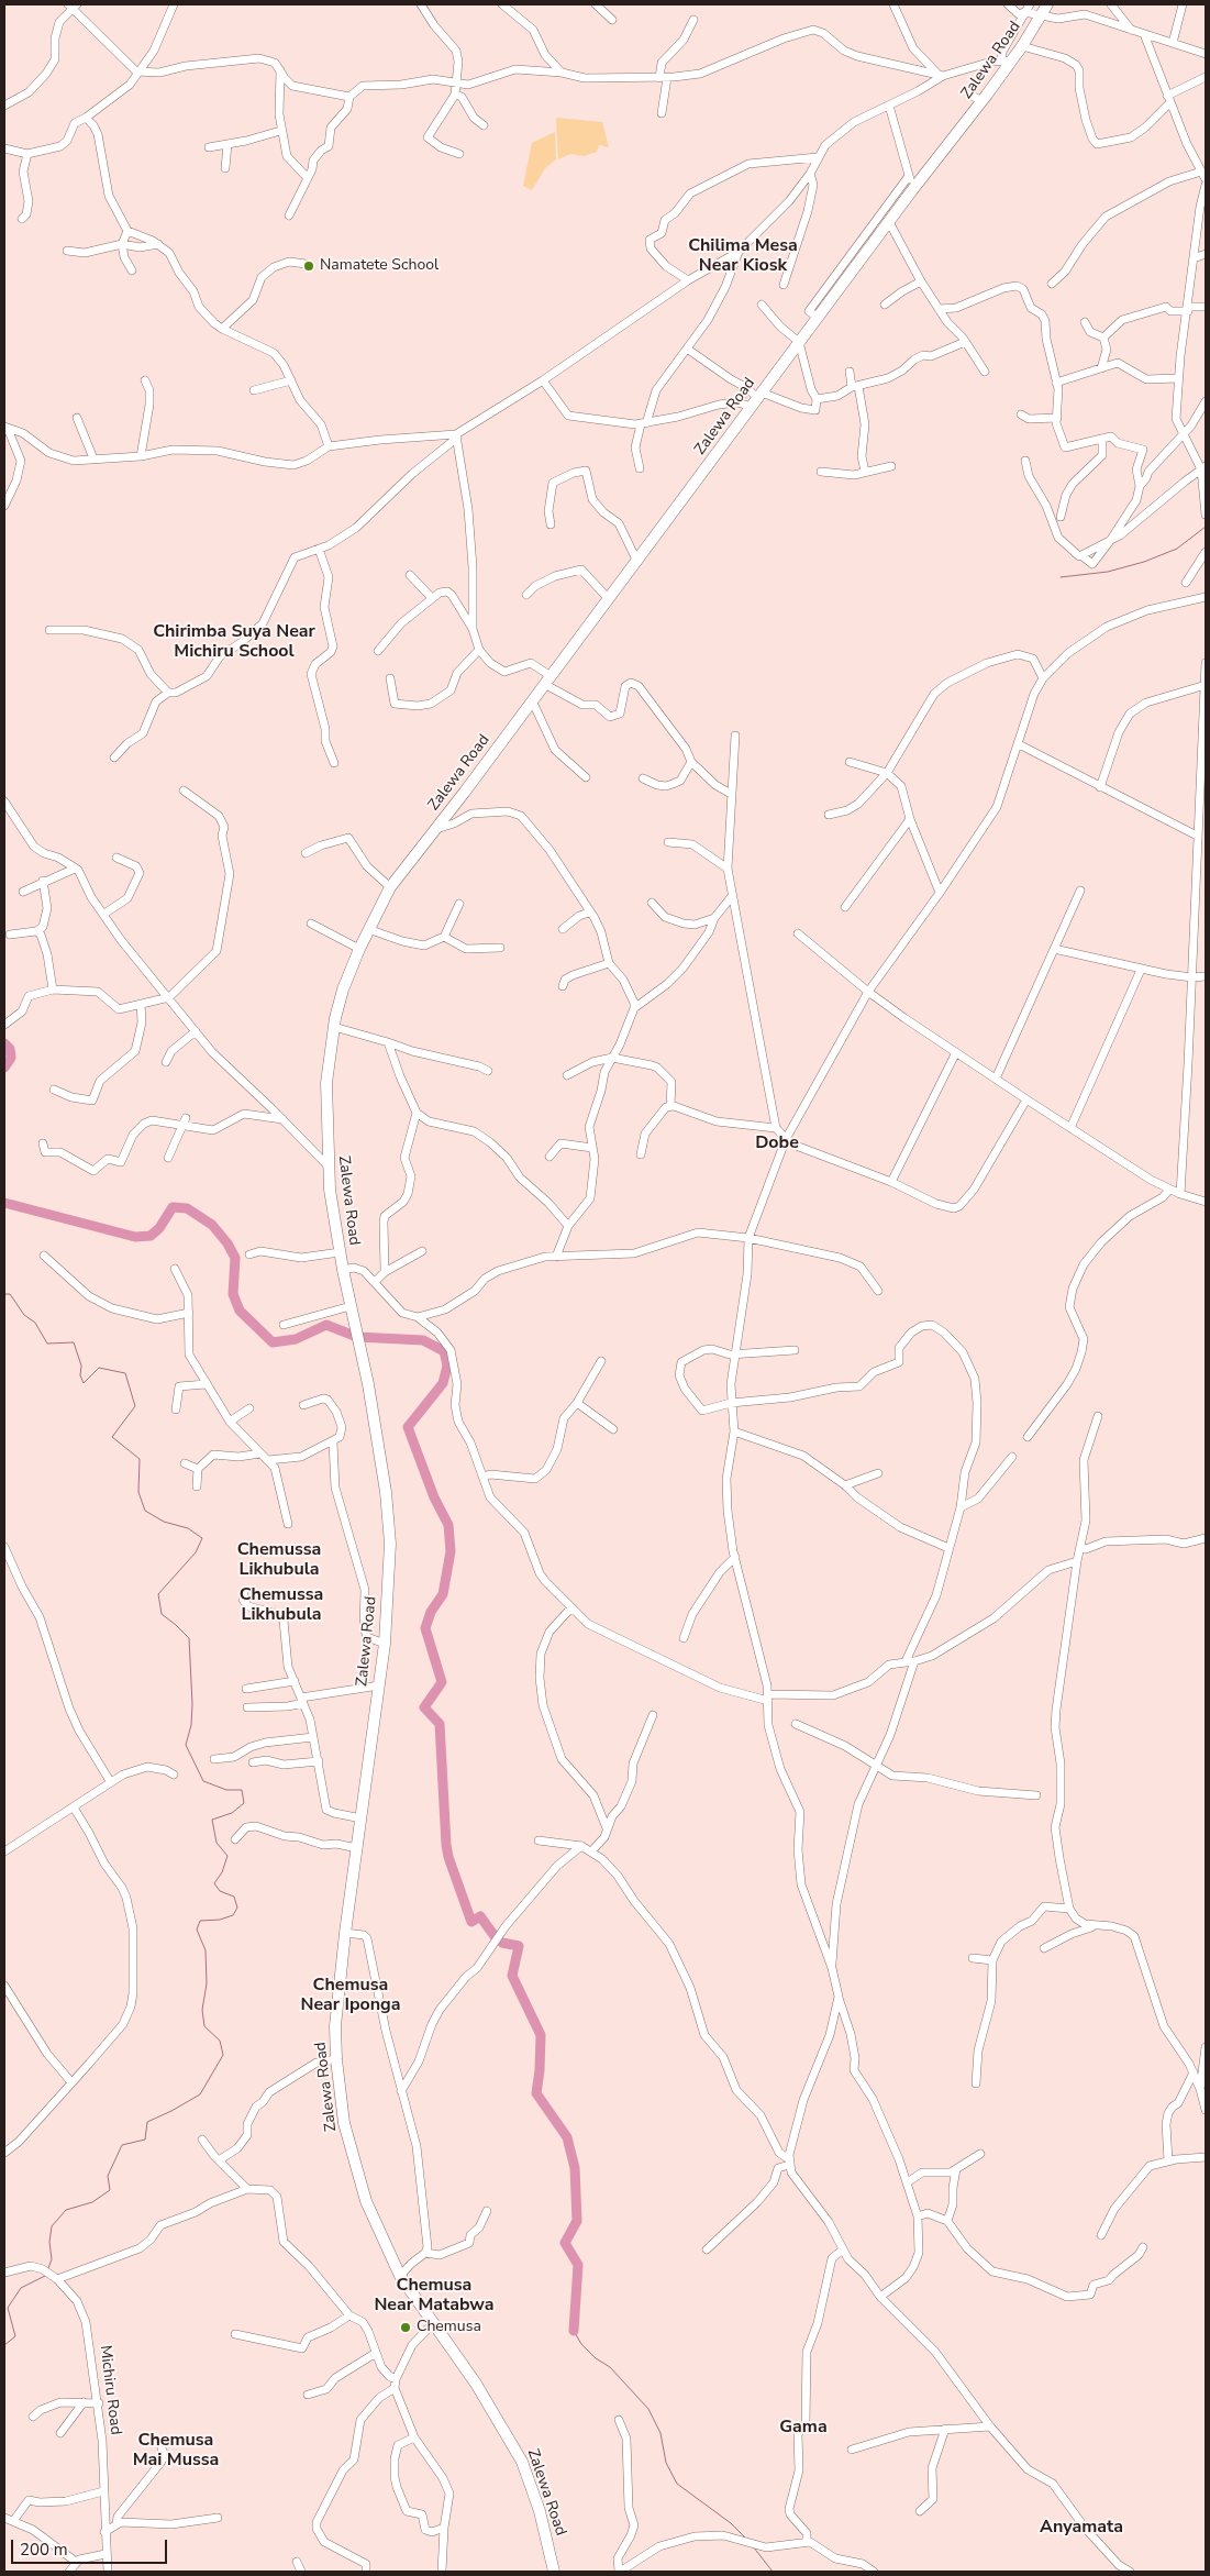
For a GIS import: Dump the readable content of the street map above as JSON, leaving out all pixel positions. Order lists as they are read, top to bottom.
{
  "streets": {
    "highway": ["Zalewa Road"],
    "street": ["Michiru Road"]
  },
  "districts": [
    "Chilima Mesa Near Kiosk",
    "Chirimba Suya Near Michiru School",
    "Dobe",
    "Chemussa Likhubula",
    "Chemussa Likhubula",
    "Chemusa Near Iponga",
    "Chemusa Near Matabwa",
    "Gama",
    "Chemusa Mai Mussa",
    "Anyamata"
  ],
  "places": ["Namatete School", "Chemusa"],
  "scale_bar": "200 m"
}
